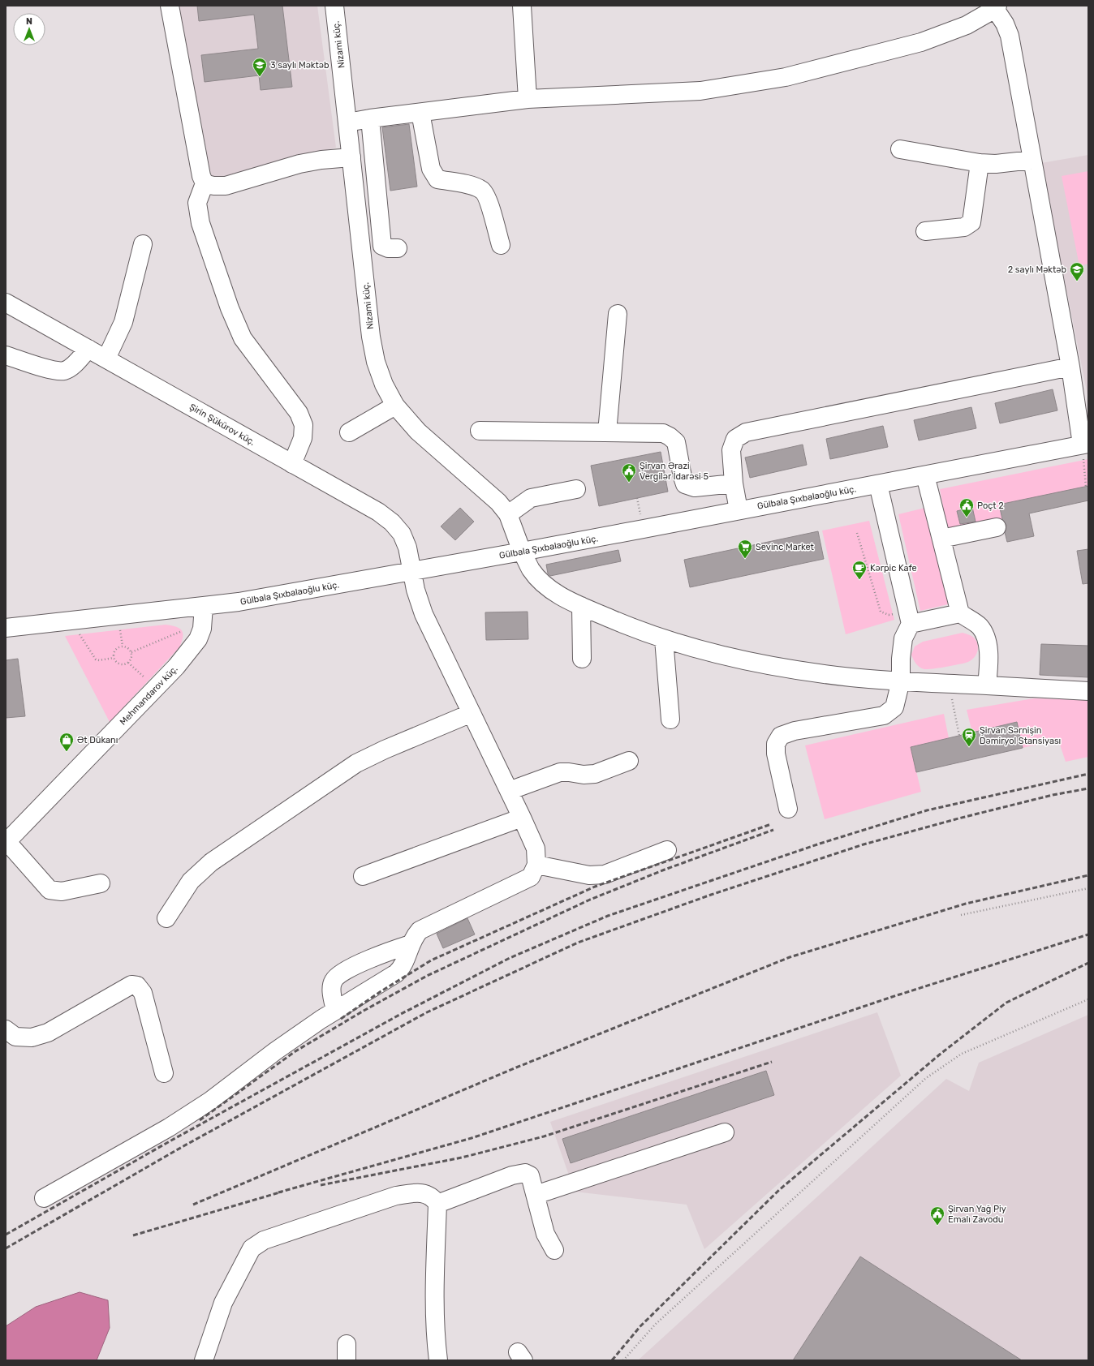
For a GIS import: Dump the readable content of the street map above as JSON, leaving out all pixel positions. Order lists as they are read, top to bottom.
{
  "streets": {
    "street": [
      "Nizami küç.",
      "Şirin Şükürov küç.",
      "Gülbala Şıxbalaoğlu küç.",
      "Mehmandarov küç."
    ]
  },
  "crossings": [
    ["Nizami küç.", "Gülbala Şıxbalaoğlu küç."],
    ["Şirin Şükürov küç.", "Gülbala Şıxbalaoğlu küç."],
    ["Gülbala Şıxbalaoğlu küç.", "Mehmandarov küç."]
  ],
  "places": {
    "school or university": ["3 saylı Məktəb", "2 saylı Məktəb"],
    "public building": ["Şirvan Ərazi Vergilər İdarəsi 5", "Poçt 2", "Şirvan Yağ Piy Emalı Zavodu"],
    "supermarket": ["Sevinc Market"],
    "cafe": ["Kərpic Kafe"],
    "station": ["Şirvan Sərnişin Dəmiryol Stansiyası"],
    "shop": ["Ət Dükanı"]
  },
  "north": "top"
}
